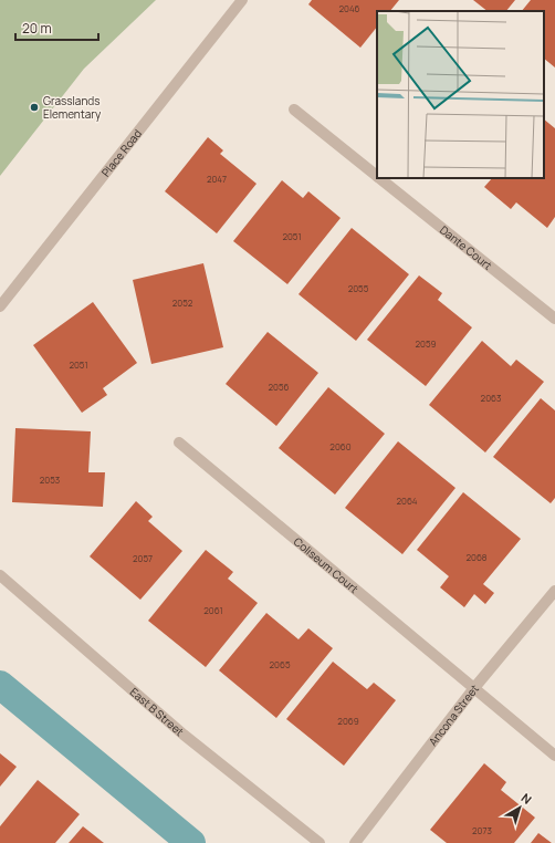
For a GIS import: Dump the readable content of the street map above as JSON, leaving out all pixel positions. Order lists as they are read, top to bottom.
{
  "streets": {
    "street": [
      "Place Road",
      "Dante Court",
      "Coliseum Court",
      "East B Street",
      "Ancona Street"
    ]
  },
  "crossings": [
    ["Coliseum Court", "Ancona Street"]
  ],
  "places": ["Grasslands Elementary"],
  "house_numbers": [
    "2046",
    "2047",
    "2051",
    "2055",
    "2052",
    "2059",
    "2051",
    "2056",
    "2063",
    "2060",
    "2053",
    "2064",
    "2068",
    "2057",
    "2061",
    "2065",
    "2069",
    "2073"
  ],
  "scale_bar": "20 m",
  "north": "top right"
}
